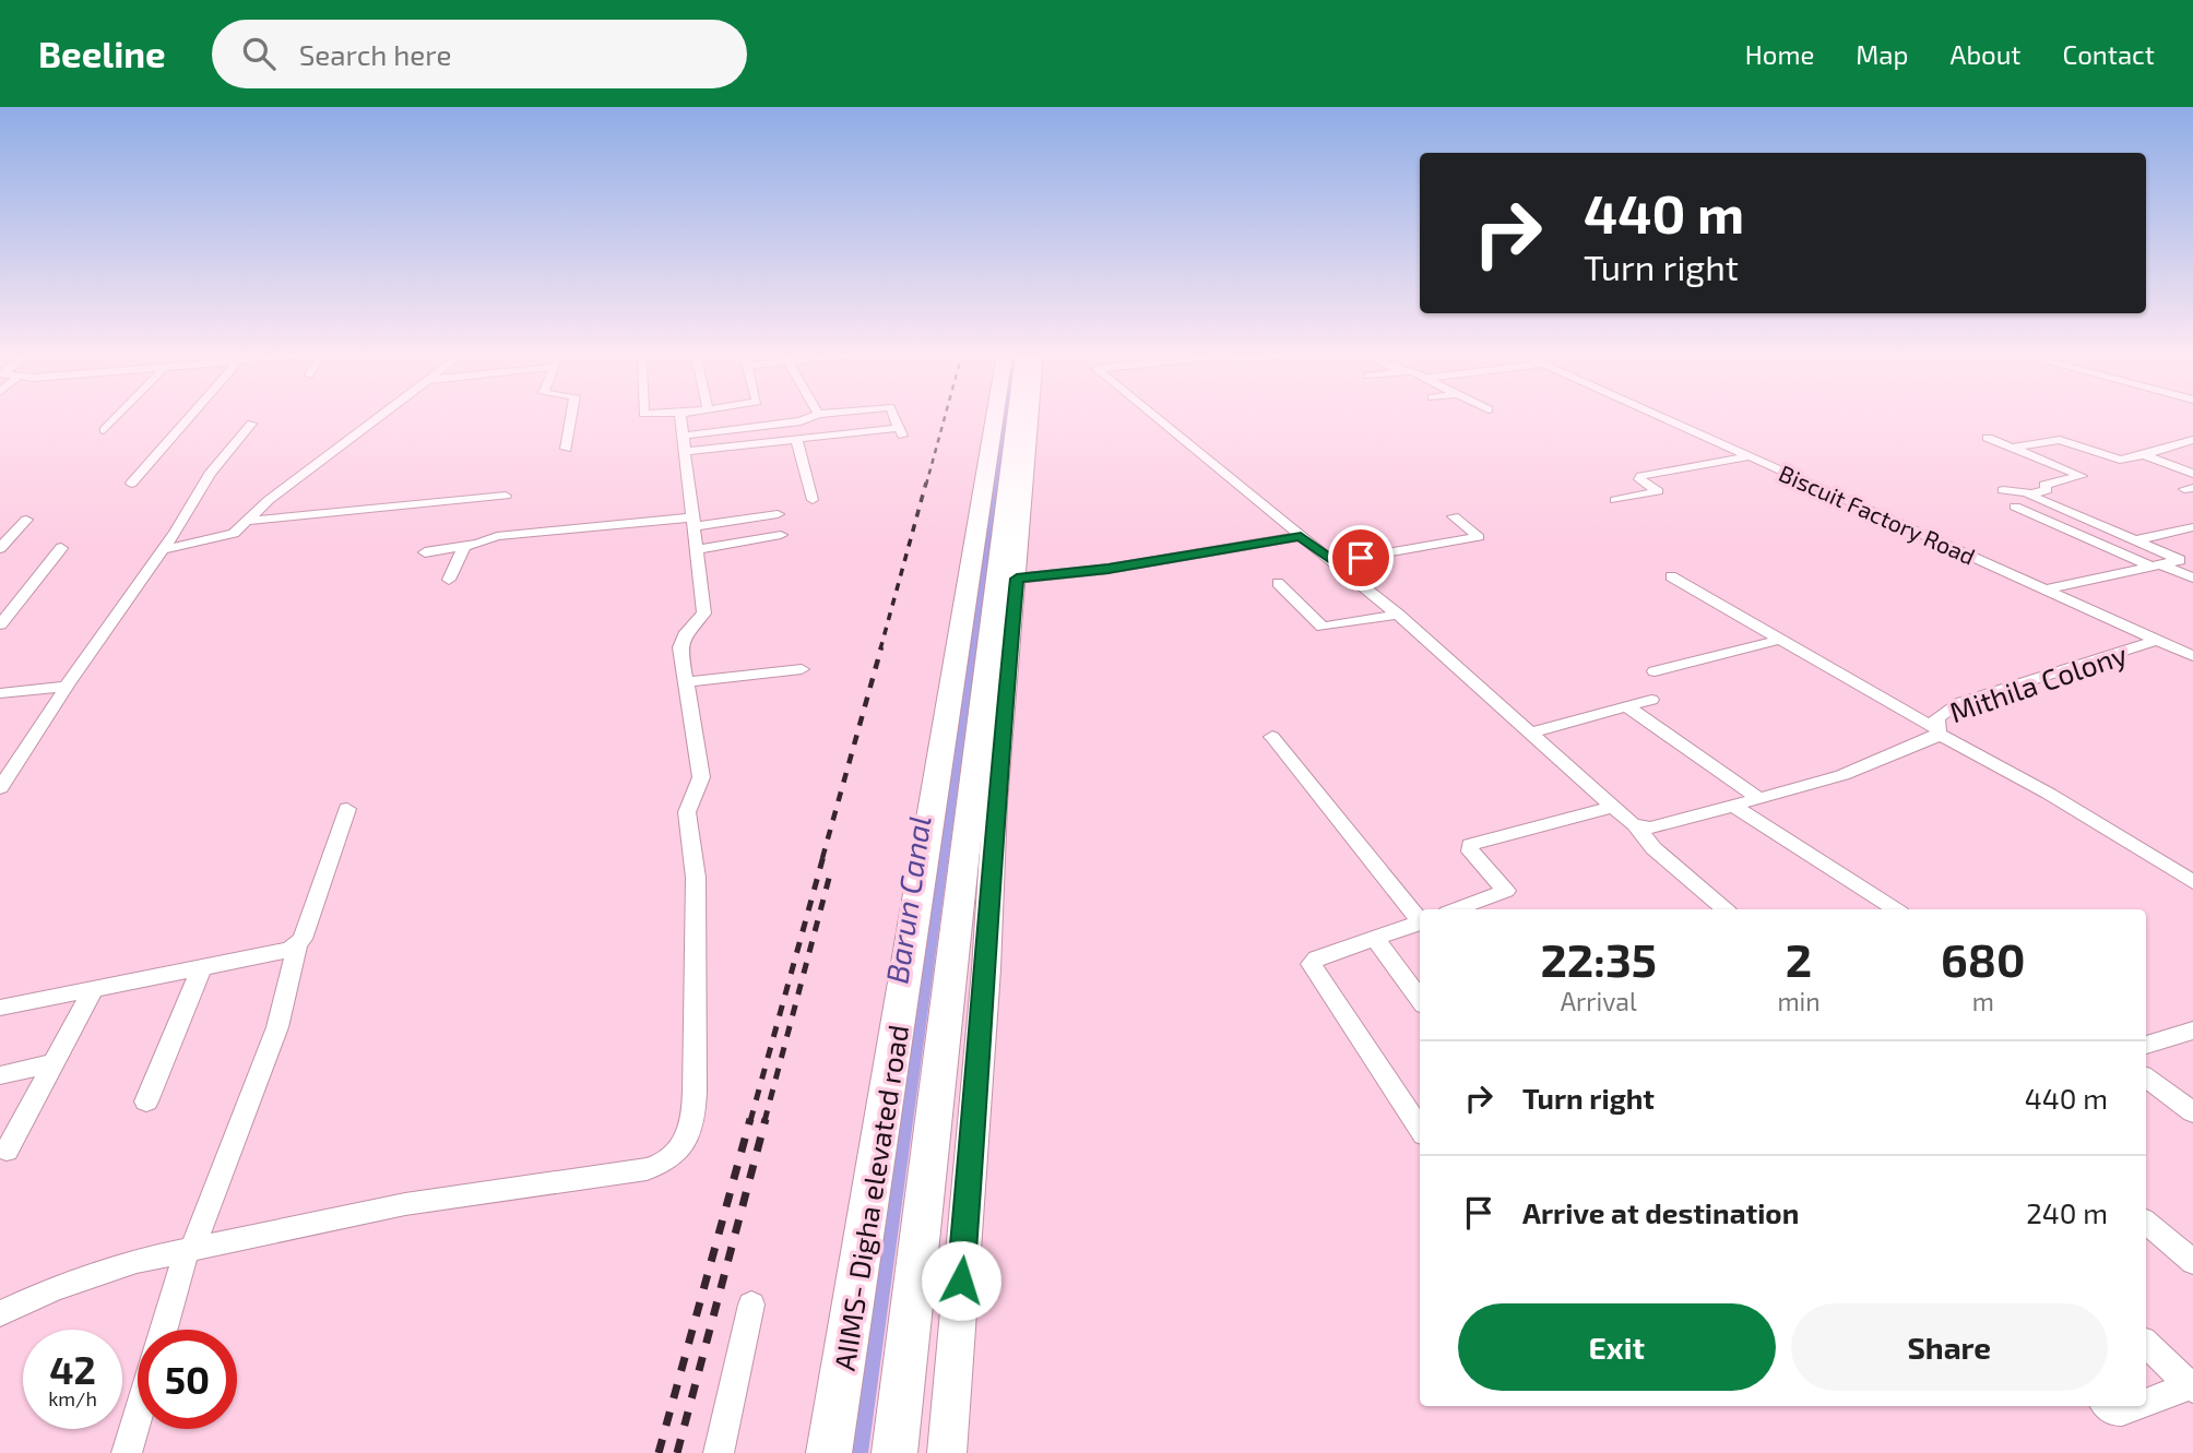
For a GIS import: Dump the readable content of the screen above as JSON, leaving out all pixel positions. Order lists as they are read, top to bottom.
{
  "streets": {
    "highway": ["AIIMS- Digha elevated road"],
    "street": ["Biscuit Factory Road", "Mithila Colony"]
  },
  "crossings": [
    ["Biscuit Factory Road", "Mithila Colony"]
  ],
  "water": ["Barun Canal"],
  "page": {
    "header": "Beeline",
    "search": "Search here",
    "nav": [
      "Home",
      "Map",
      "About",
      "Contact"
    ],
    "turn": ["440 m", "Turn right"],
    "eta": [
      "22:35",
      "Arrival",
      "2",
      "min",
      "680",
      "m"
    ],
    "list": [
      {
        "name": "Turn right",
        "value": "440 m"
      },
      {
        "name": "Arrive at destination",
        "value": "240 m"
      }
    ],
    "buttons": ["Exit", "Share"],
    "speed": "42 km/h",
    "limit": "50"
  }
}
